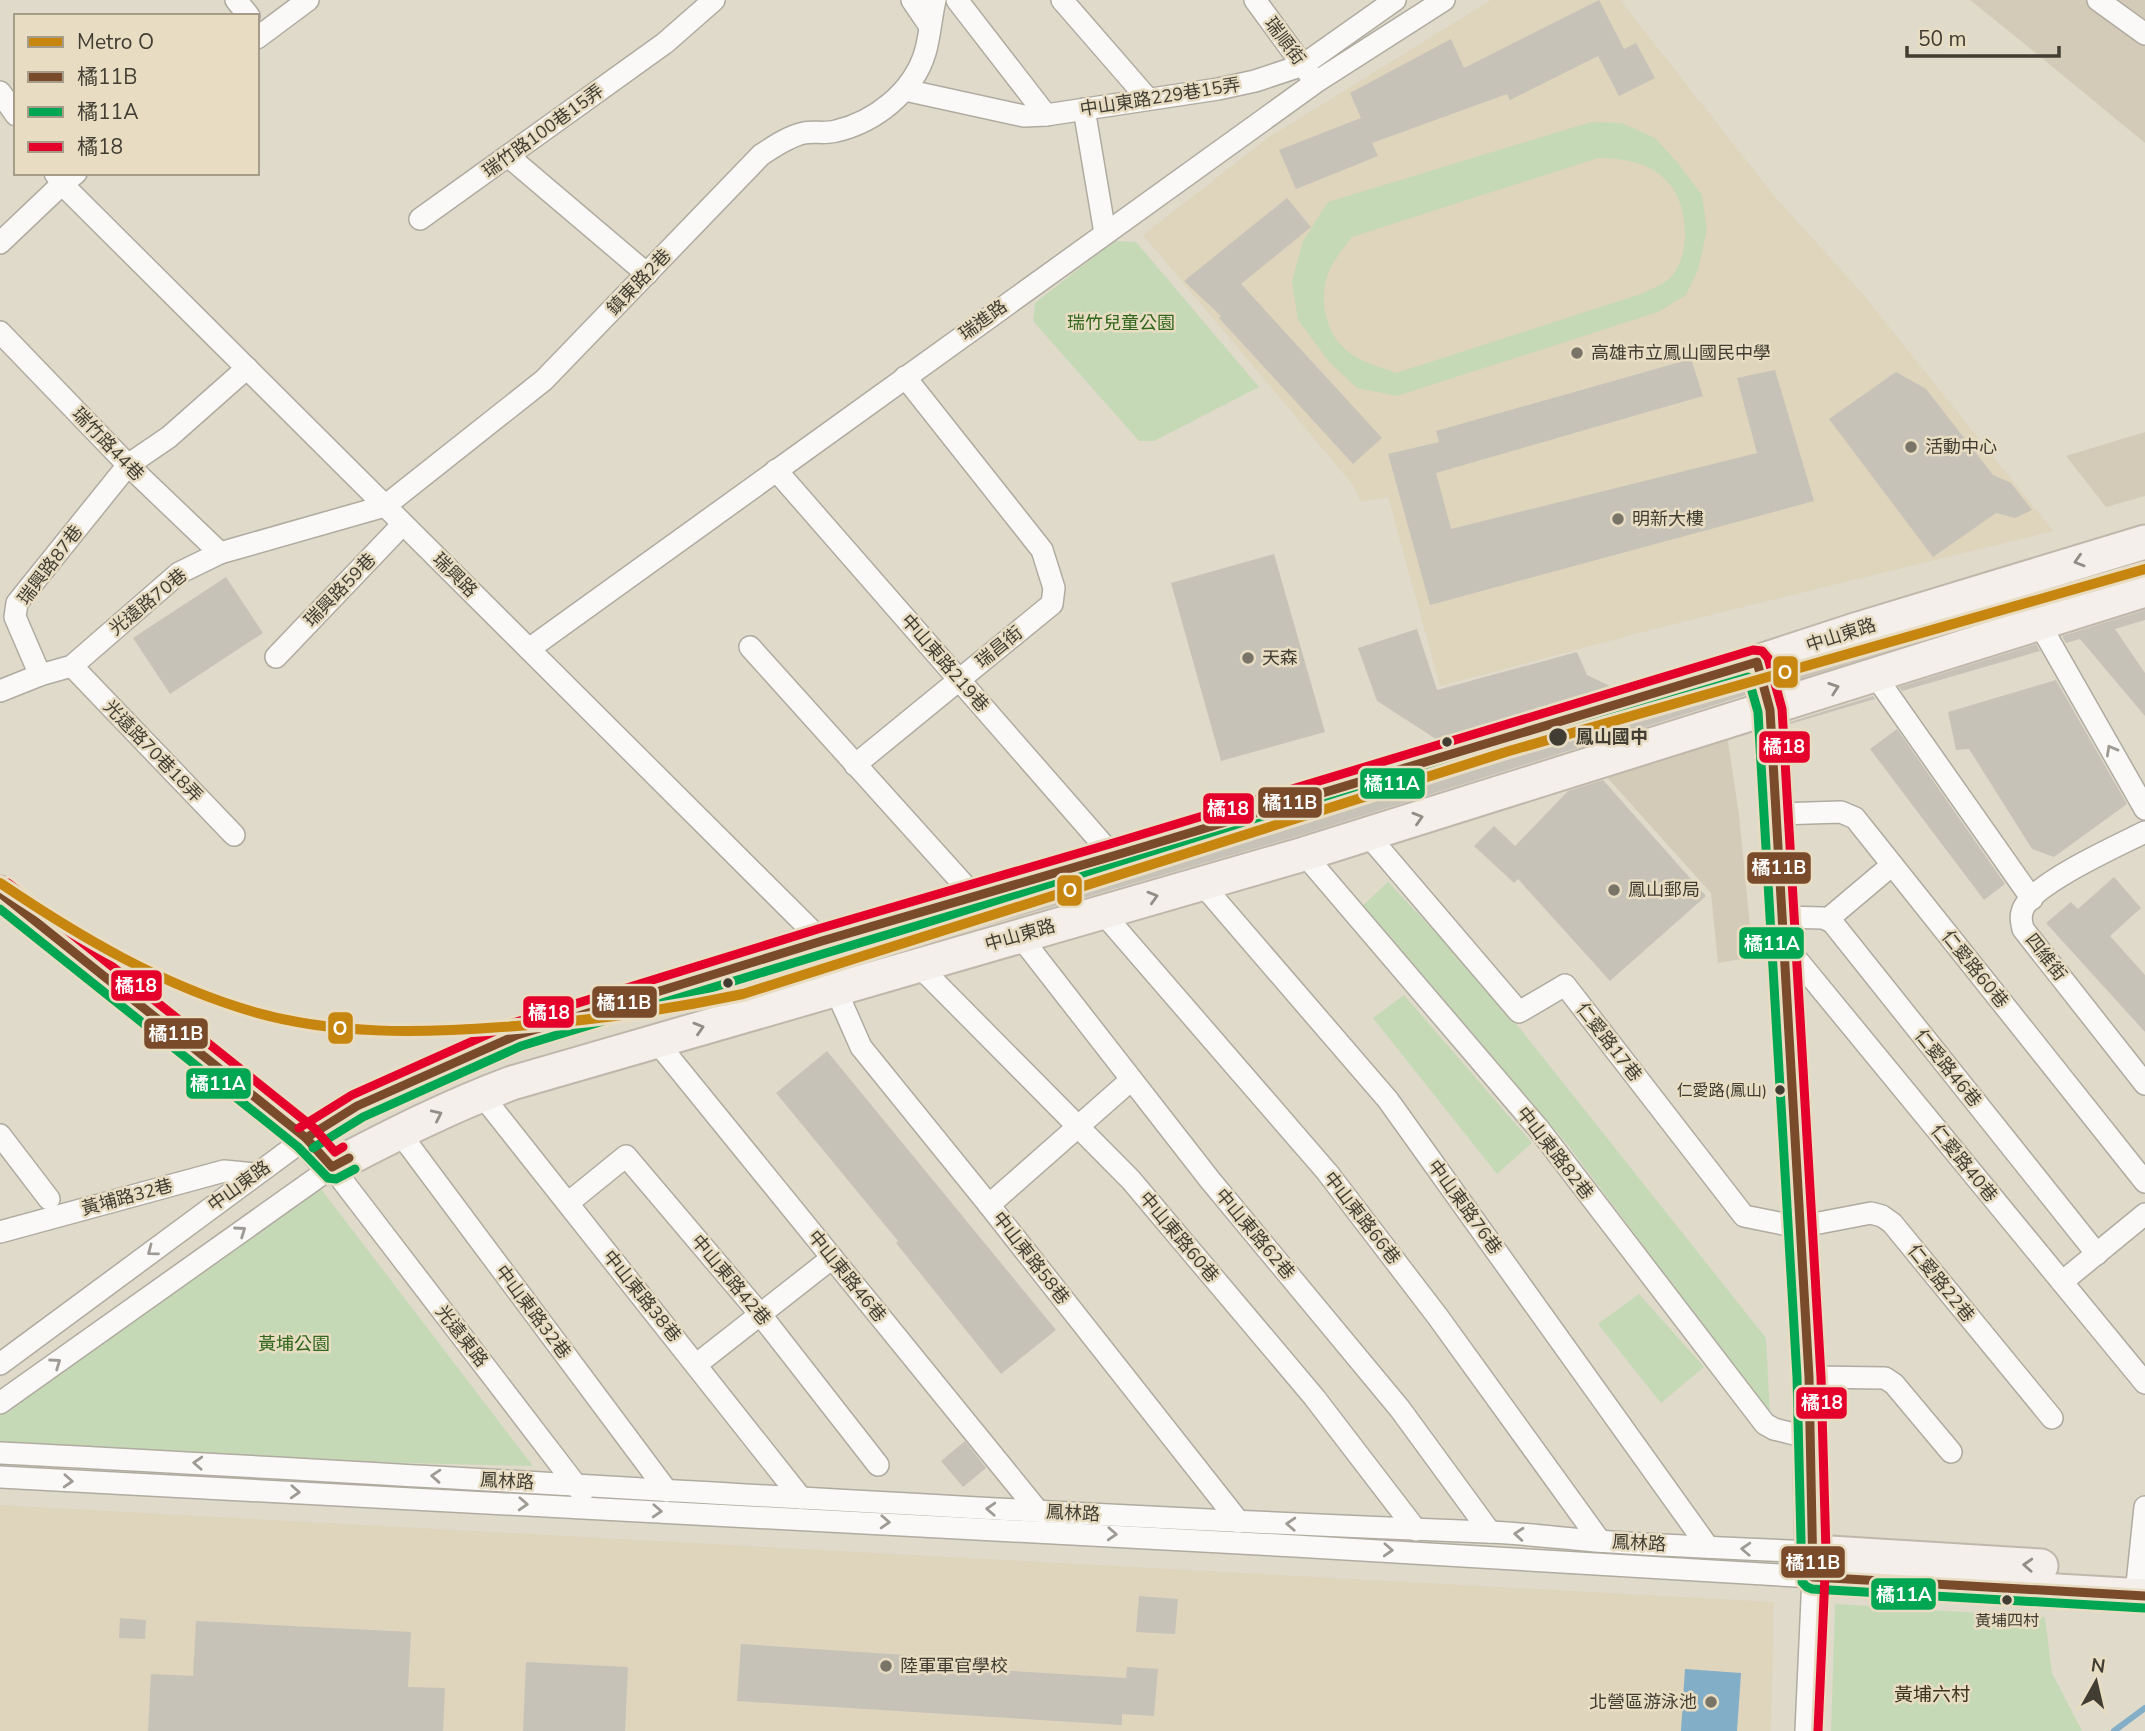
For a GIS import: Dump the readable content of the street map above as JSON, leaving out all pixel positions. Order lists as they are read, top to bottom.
{
  "streets": {
    "main road": ["中山東路", "鳳林路"],
    "street": [
      "瑞順街",
      "中山東路229巷15弄",
      "瑞竹路100巷15弄",
      "鎮東路2巷",
      "瑞進路",
      "瑞竹路44巷",
      "瑞興路87巷",
      "瑞興路",
      "瑞興路59巷",
      "光遠路70巷",
      "瑞昌街",
      "中山東路219巷",
      "光遠路70巷18弄",
      "四維街",
      "仁愛路60巷",
      "仁愛路17巷",
      "仁愛路46巷",
      "中山東路82巷",
      "仁愛路40巷",
      "黃埔路32巷",
      "中山東路76巷",
      "中山東路66巷",
      "中山東路62巷",
      "中山東路60巷",
      "中山東路58巷",
      "中山東路46巷",
      "中山東路42巷",
      "仁愛路22巷",
      "中山東路38巷",
      "中山東路32巷",
      "光遠東路"
    ]
  },
  "crossings": [
    ["瑞順街", "中山東路229巷15弄"],
    ["瑞順街", "瑞進路"],
    ["中山東路229巷15弄", "鎮東路2巷"],
    ["中山東路229巷15弄", "瑞進路"],
    ["鎮東路2巷", "瑞興路"],
    ["鎮東路2巷", "光遠路70巷"],
    ["瑞進路", "瑞興路"],
    ["瑞進路", "瑞昌街"],
    ["瑞進路", "中山東路219巷"],
    ["瑞竹路44巷", "瑞興路87巷"],
    ["瑞竹路44巷", "光遠路70巷"],
    ["瑞興路87巷", "瑞興路"],
    ["瑞興路87巷", "光遠路70巷"],
    ["瑞興路", "瑞興路59巷"],
    ["瑞興路", "光遠路70巷"],
    ["瑞興路", "中山東路"],
    ["瑞興路", "中山東路58巷"],
    ["光遠路70巷", "光遠路70巷18弄"],
    ["中山東路", "中山東路219巷"],
    ["中山東路", "仁愛路17巷"],
    ["中山東路", "中山東路82巷"],
    ["中山東路", "黃埔路32巷"],
    ["中山東路", "中山東路76巷"],
    ["中山東路", "中山東路66巷"],
    ["中山東路", "中山東路62巷"],
    ["中山東路", "中山東路60巷"],
    ["中山東路", "中山東路58巷"],
    ["中山東路", "中山東路46巷"],
    ["中山東路", "中山東路38巷"],
    ["中山東路", "中山東路32巷"],
    ["中山東路", "光遠東路"],
    ["瑞昌街", "中山東路219巷"],
    ["仁愛路17巷", "仁愛路22巷"],
    ["中山東路76巷", "鳳林路"],
    ["中山東路66巷", "鳳林路"],
    ["中山東路62巷", "鳳林路"],
    ["中山東路60巷", "鳳林路"],
    ["中山東路58巷", "鳳林路"],
    ["中山東路46巷", "鳳林路"],
    ["中山東路42巷", "中山東路38巷"],
    ["中山東路38巷", "鳳林路"],
    ["中山東路32巷", "鳳林路"],
    ["光遠東路", "鳳林路"]
  ],
  "districts": ["黃埔六村"],
  "parks": ["瑞竹兒童公園", "黃埔公園"],
  "places": [
    "高雄市立鳳山國民中學",
    "活動中心",
    "明新大樓",
    "天森",
    "鳳山國中",
    "鳳山郵局",
    "仁愛路(鳳山)",
    "黃埔四村",
    "陸軍軍官學校",
    "北營區游泳池"
  ],
  "lines": [
    "metro line O",
    "transit line 橘18",
    "transit line 橘11B",
    "transit line 橘11A"
  ],
  "legend": [
    "Metro O",
    "橘11B",
    "橘11A",
    "橘18"
  ],
  "scale_bar": "50 m",
  "north": "top"
}
